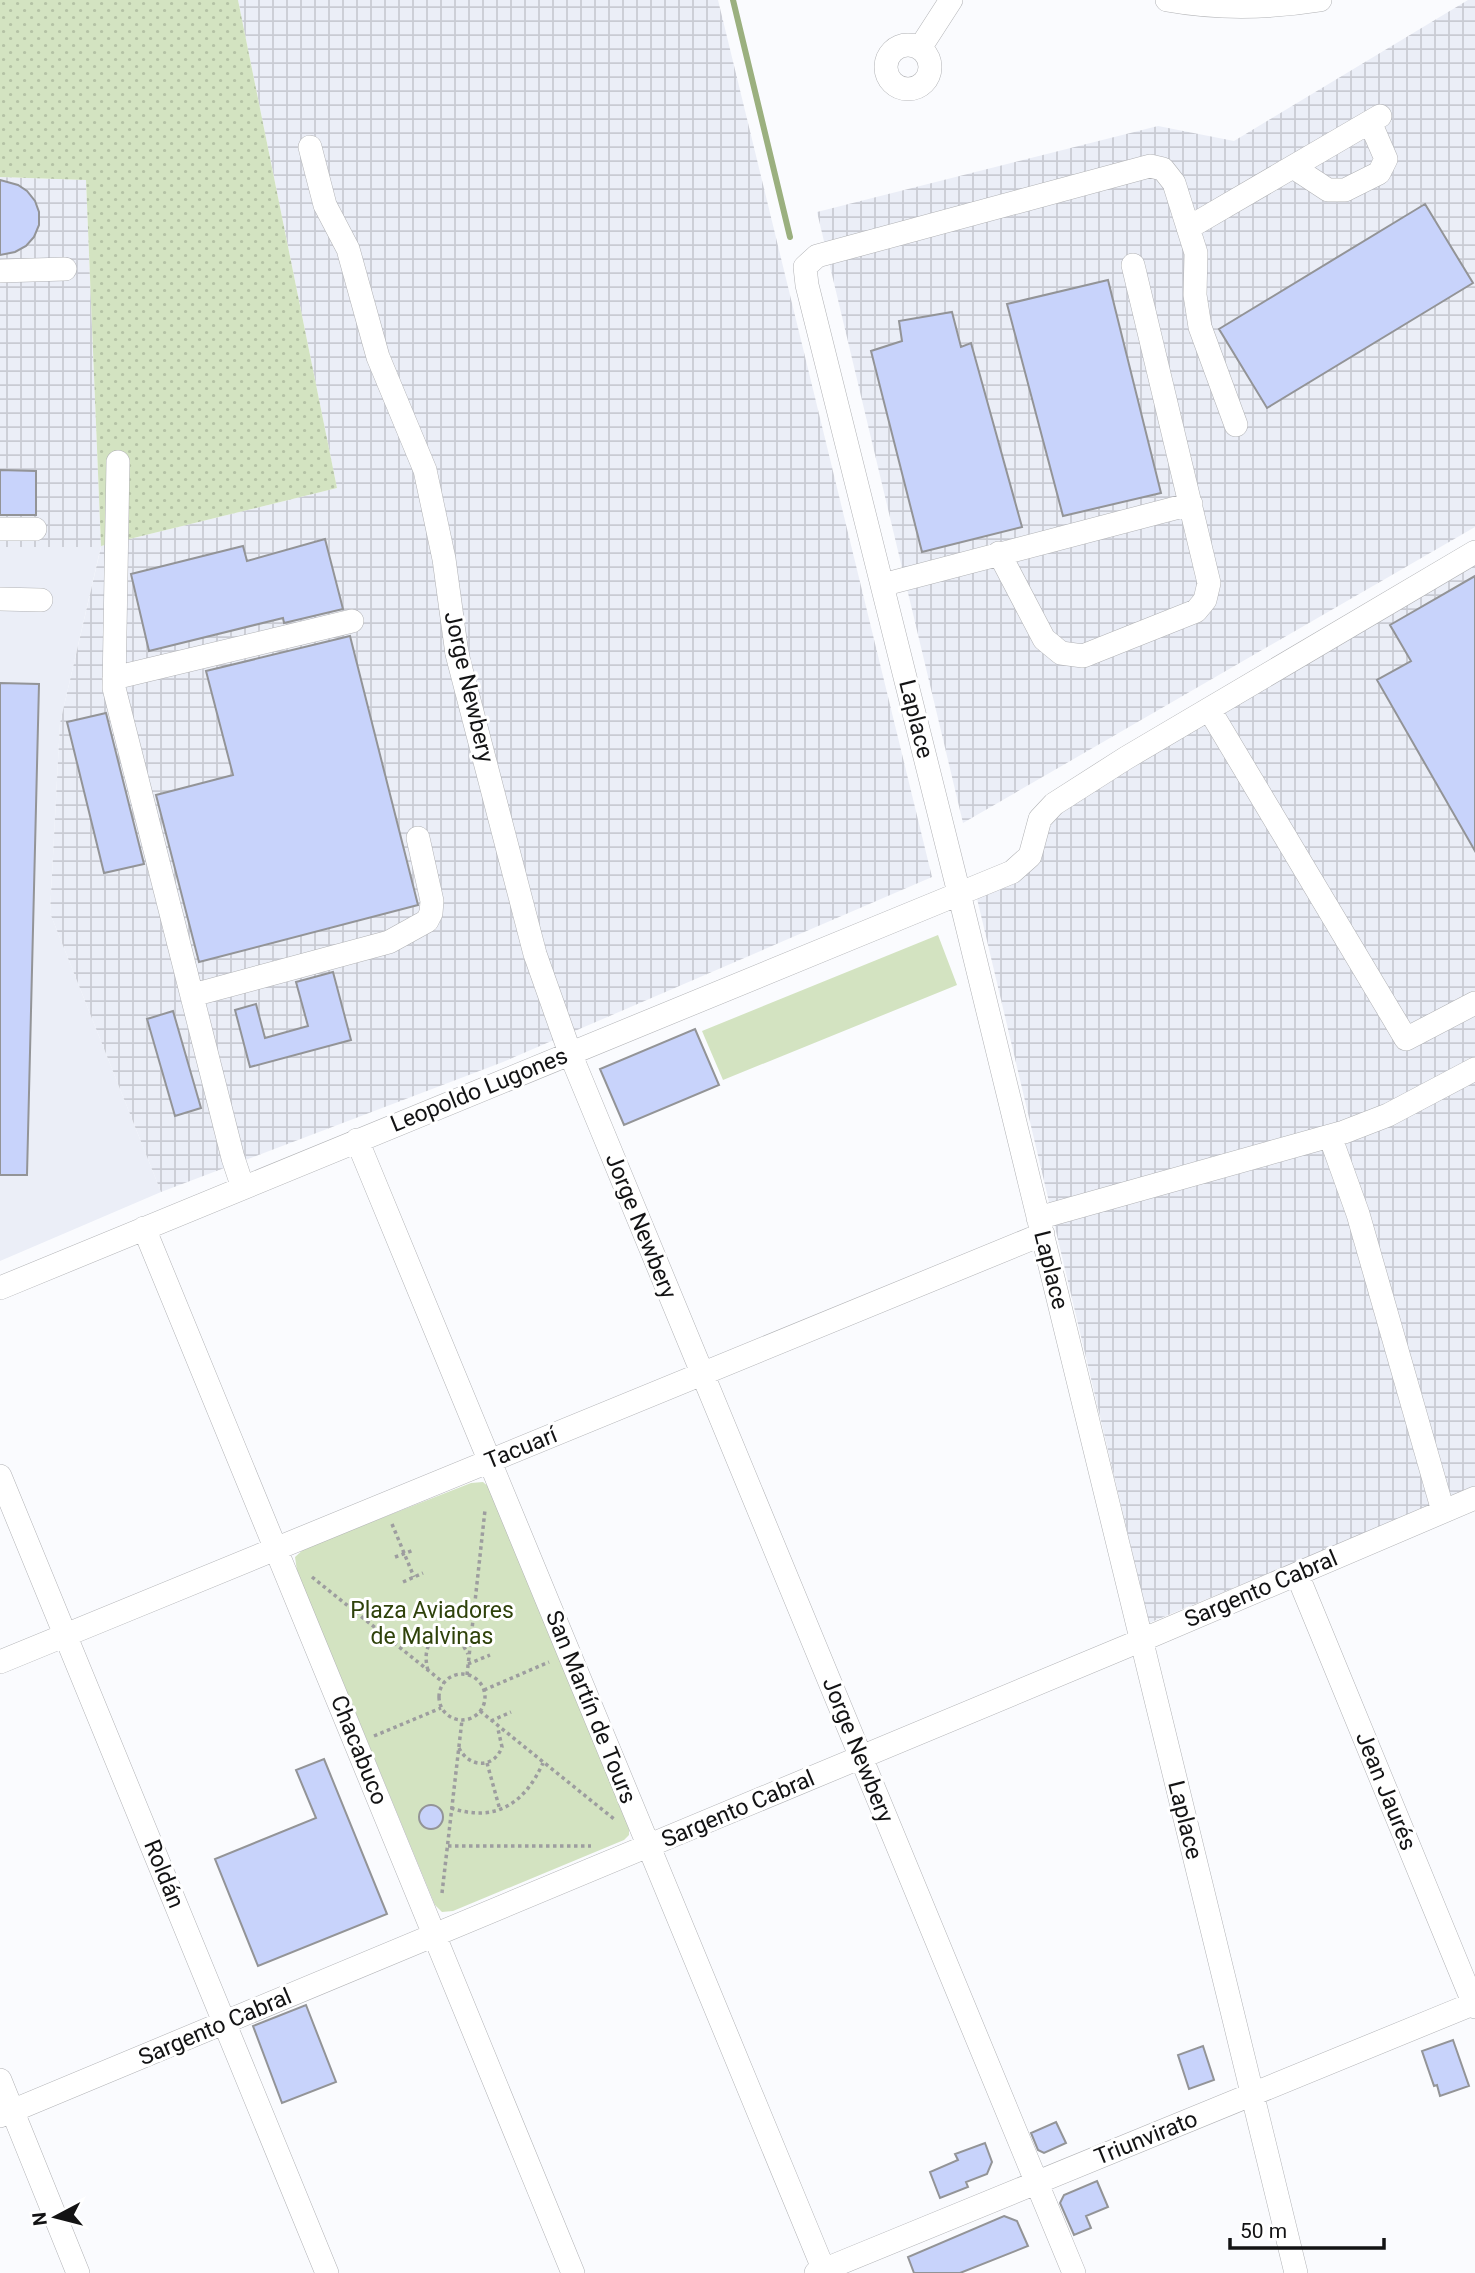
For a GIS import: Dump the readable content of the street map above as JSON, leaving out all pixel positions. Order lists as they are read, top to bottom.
{
  "streets": {
    "street": [
      "Jorge Newbery",
      "Laplace",
      "Leopoldo Lugones",
      "Tacuarí",
      "Sargento Cabral",
      "San Martín de Tours",
      "Chacabuco",
      "Jean Jaurés",
      "Roldán",
      "Triunvirato"
    ]
  },
  "crossings": [
    ["Jorge Newbery", "Leopoldo Lugones"],
    ["Jorge Newbery", "Tacuarí"],
    ["Jorge Newbery", "Sargento Cabral"],
    ["Jorge Newbery", "Triunvirato"],
    ["Laplace", "Leopoldo Lugones"],
    ["Laplace", "Tacuarí"],
    ["Laplace", "Sargento Cabral"],
    ["Laplace", "Triunvirato"],
    ["Leopoldo Lugones", "San Martín de Tours"],
    ["Leopoldo Lugones", "Chacabuco"],
    ["Tacuarí", "San Martín de Tours"],
    ["Tacuarí", "Chacabuco"],
    ["Tacuarí", "Roldán"],
    ["Sargento Cabral", "San Martín de Tours"],
    ["Sargento Cabral", "Chacabuco"],
    ["Sargento Cabral", "Jean Jaurés"],
    ["Sargento Cabral", "Roldán"],
    ["San Martín de Tours", "Triunvirato"],
    ["Jean Jaurés", "Triunvirato"]
  ],
  "parks": ["Plaza Aviadores de Malvinas"],
  "scale_bar": "50 m",
  "north": "left"
}
